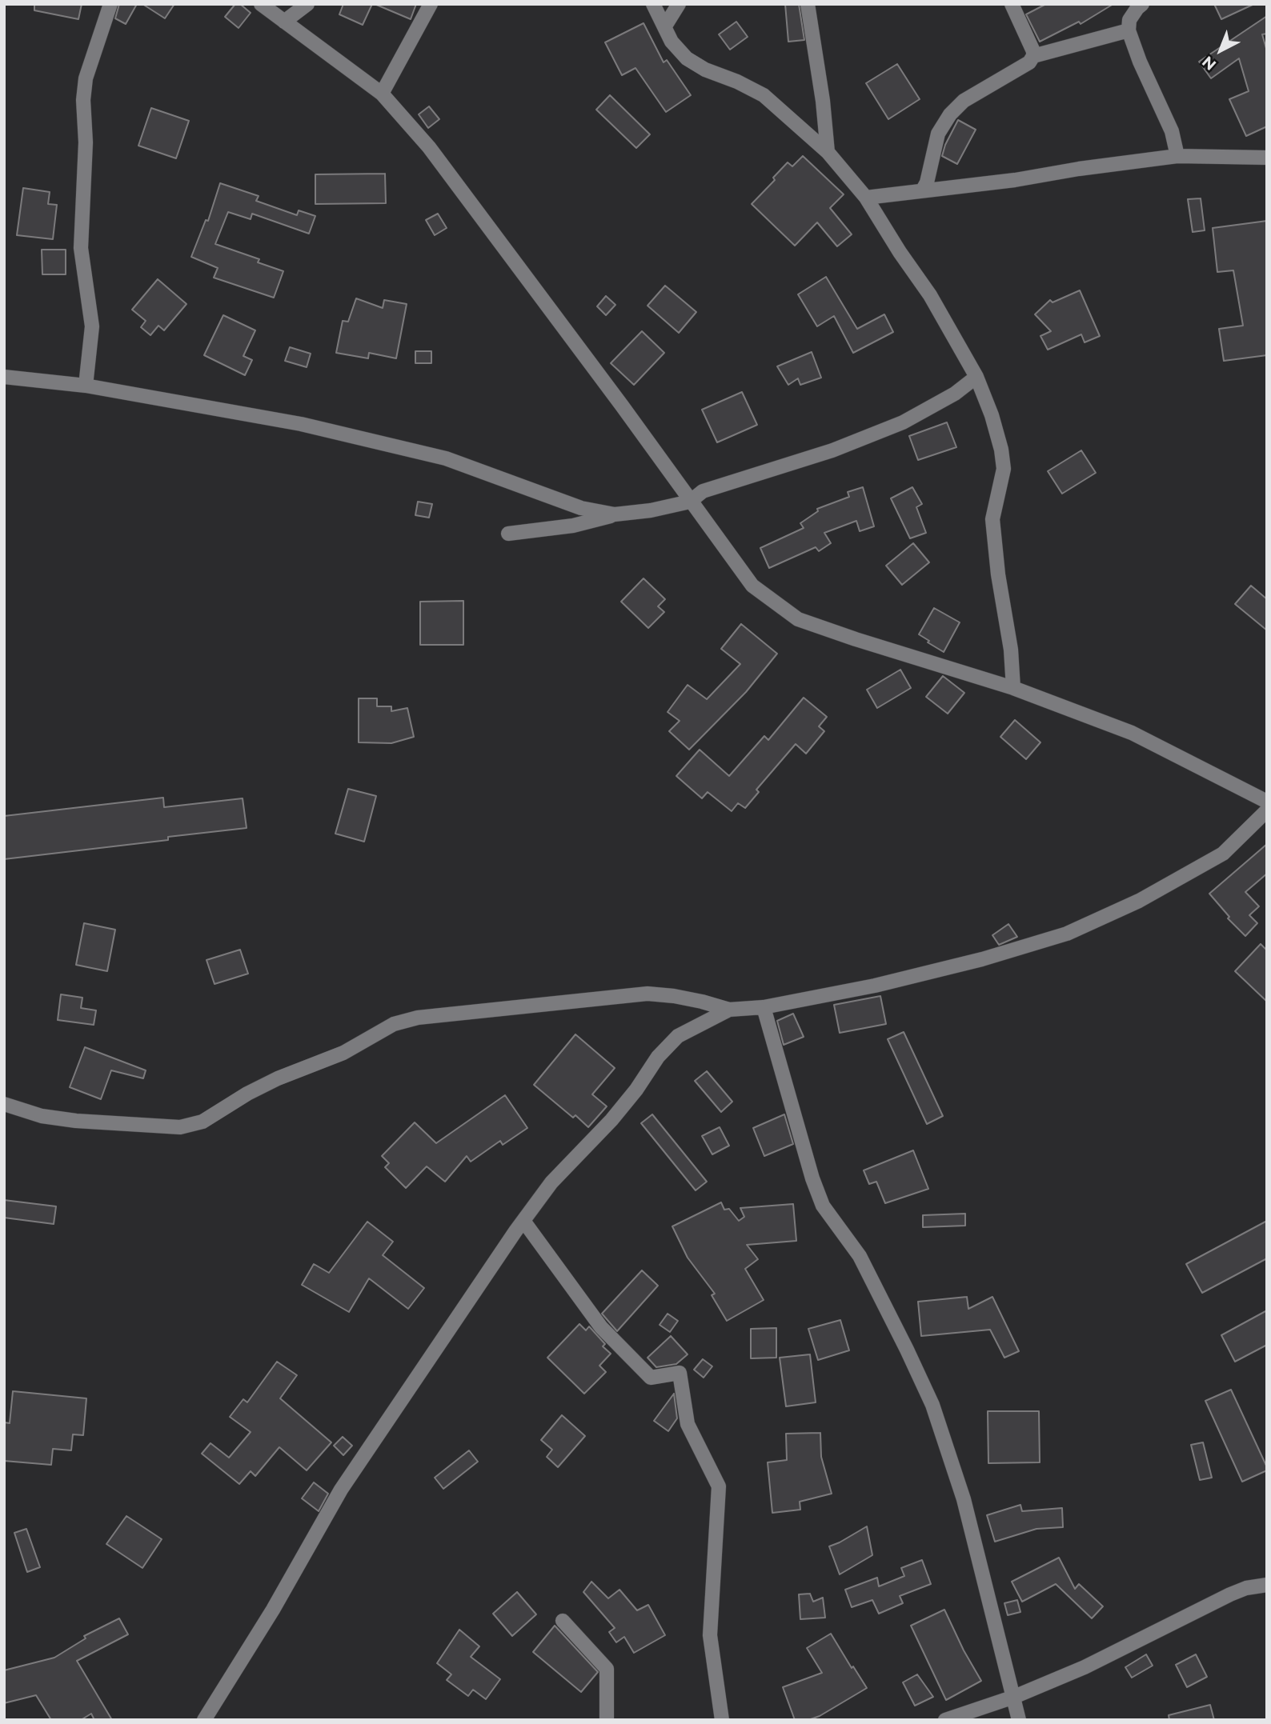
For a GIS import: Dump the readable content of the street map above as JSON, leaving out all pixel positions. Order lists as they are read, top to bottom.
{
  "north": "bottom left"
}
